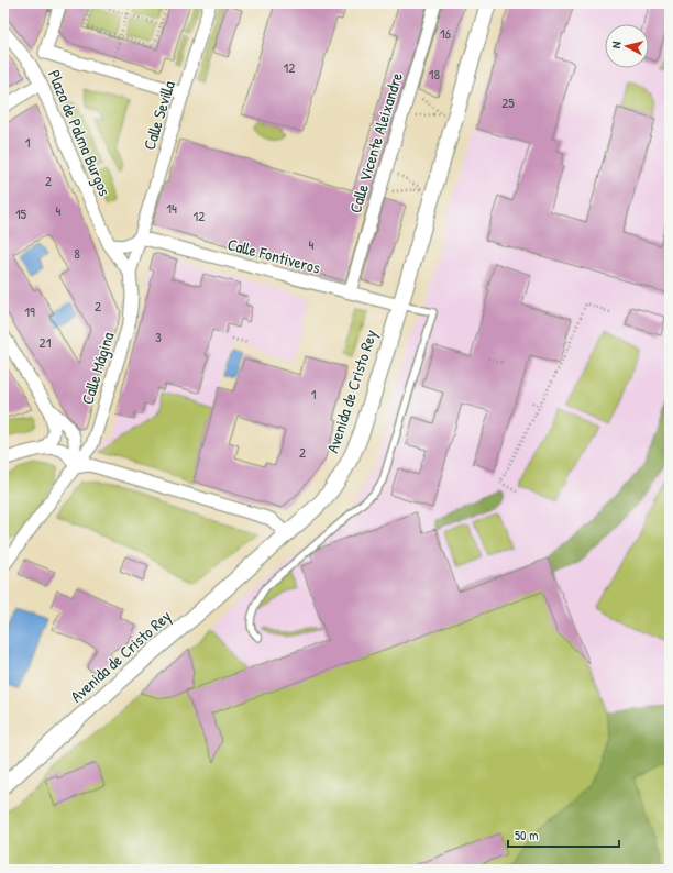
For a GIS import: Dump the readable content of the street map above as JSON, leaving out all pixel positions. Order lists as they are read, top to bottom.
{
  "streets": {
    "street": [
      "Calle Sevilla",
      "Plaza de Palma Burgos",
      "Calle Vicente Aleixandre",
      "Calle Fontiveros",
      "Calle Mágina",
      "Avenida de Cristo Rey"
    ]
  },
  "crossings": [
    ["Calle Sevilla", "Plaza de Palma Burgos"],
    ["Calle Sevilla", "Calle Fontiveros"],
    ["Plaza de Palma Burgos", "Calle Mágina"],
    ["Calle Vicente Aleixandre", "Calle Fontiveros"],
    ["Calle Fontiveros", "Avenida de Cristo Rey"]
  ],
  "house_numbers": [
    "16",
    "12",
    "18",
    "25",
    "1",
    "2",
    "14",
    "4",
    "15",
    "12",
    "4",
    "8",
    "2",
    "19",
    "3",
    "21",
    "1",
    "2"
  ],
  "scale_bar": "50 m",
  "north": "left"
}
